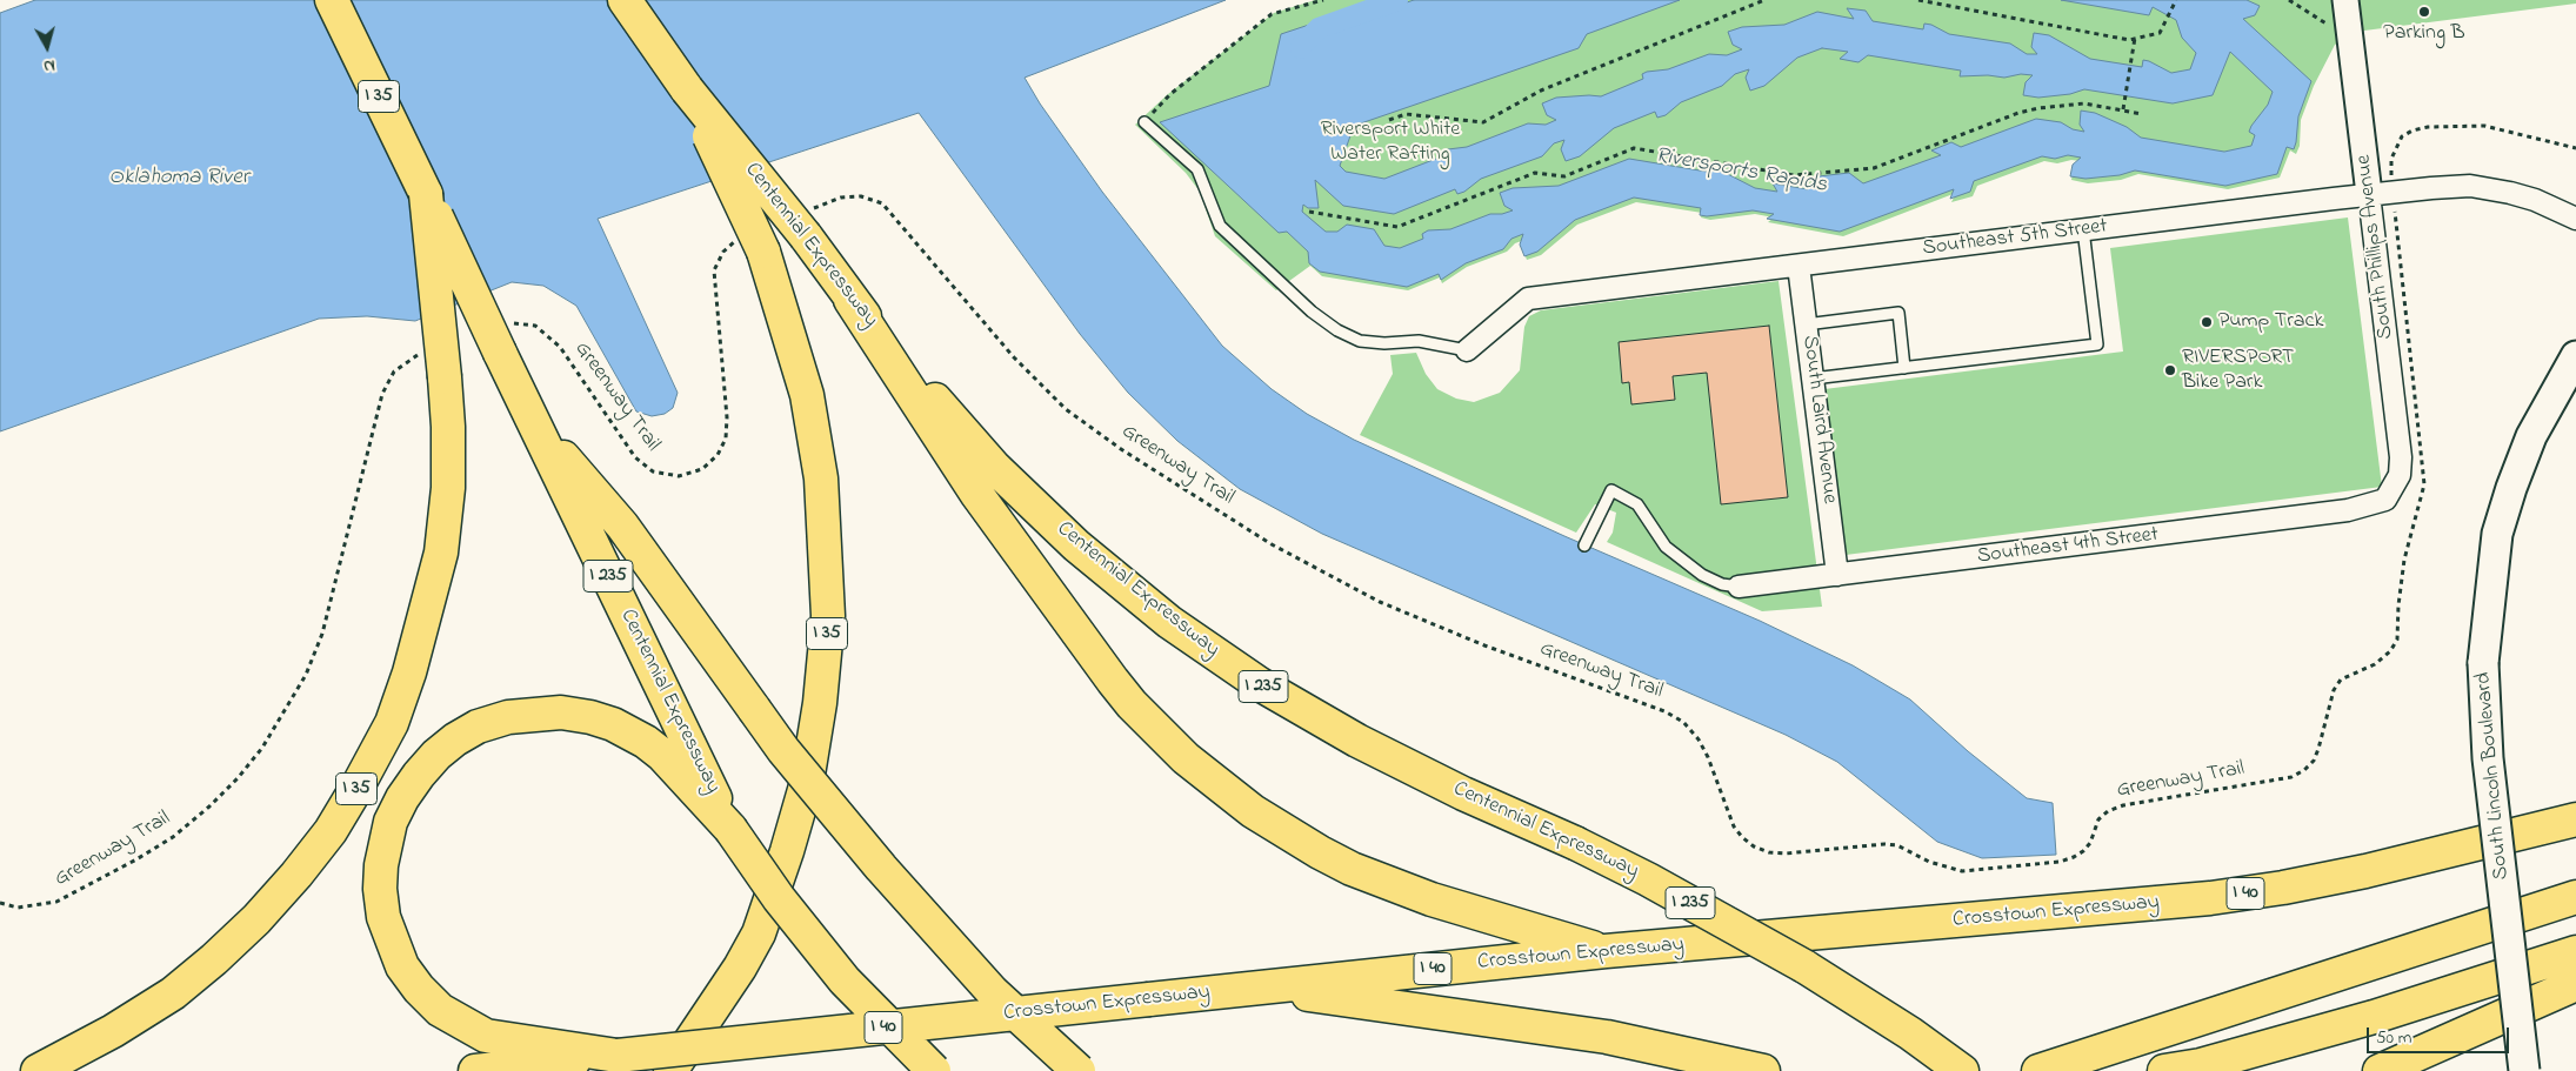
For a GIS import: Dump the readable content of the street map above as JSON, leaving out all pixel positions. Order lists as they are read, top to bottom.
{
  "streets": {
    "highway": [
      "I 35",
      "Centennial Expressway",
      "I 235",
      "I 40",
      "Crosstown Expressway"
    ],
    "main road": ["South Lincoln Boulevard"],
    "street": [
      "Southeast 5th Street",
      "South Phillips Avenue",
      "South Laird Avenue",
      "Southeast 4th Street"
    ],
    "path": ["Greenway Trail"]
  },
  "crossings": [
    ["I 35", "Centennial Expressway"],
    ["I 35", "Greenway Trail"],
    ["Southeast 5th Street", "South Phillips Avenue"],
    ["Southeast 5th Street", "South Laird Avenue"],
    ["Centennial Expressway", "Greenway Trail"],
    ["South Phillips Avenue", "Southeast 4th Street"],
    ["South Laird Avenue", "Southeast 4th Street"]
  ],
  "water": ["Riversports Rapids", "Oklahoma River"],
  "parks": ["Riversport White Water Rafting"],
  "places": ["Parking B", "Pump Track", "RIVERSPORT Bike Park"],
  "scale_bar": "50 m",
  "north": "bottom"
}
